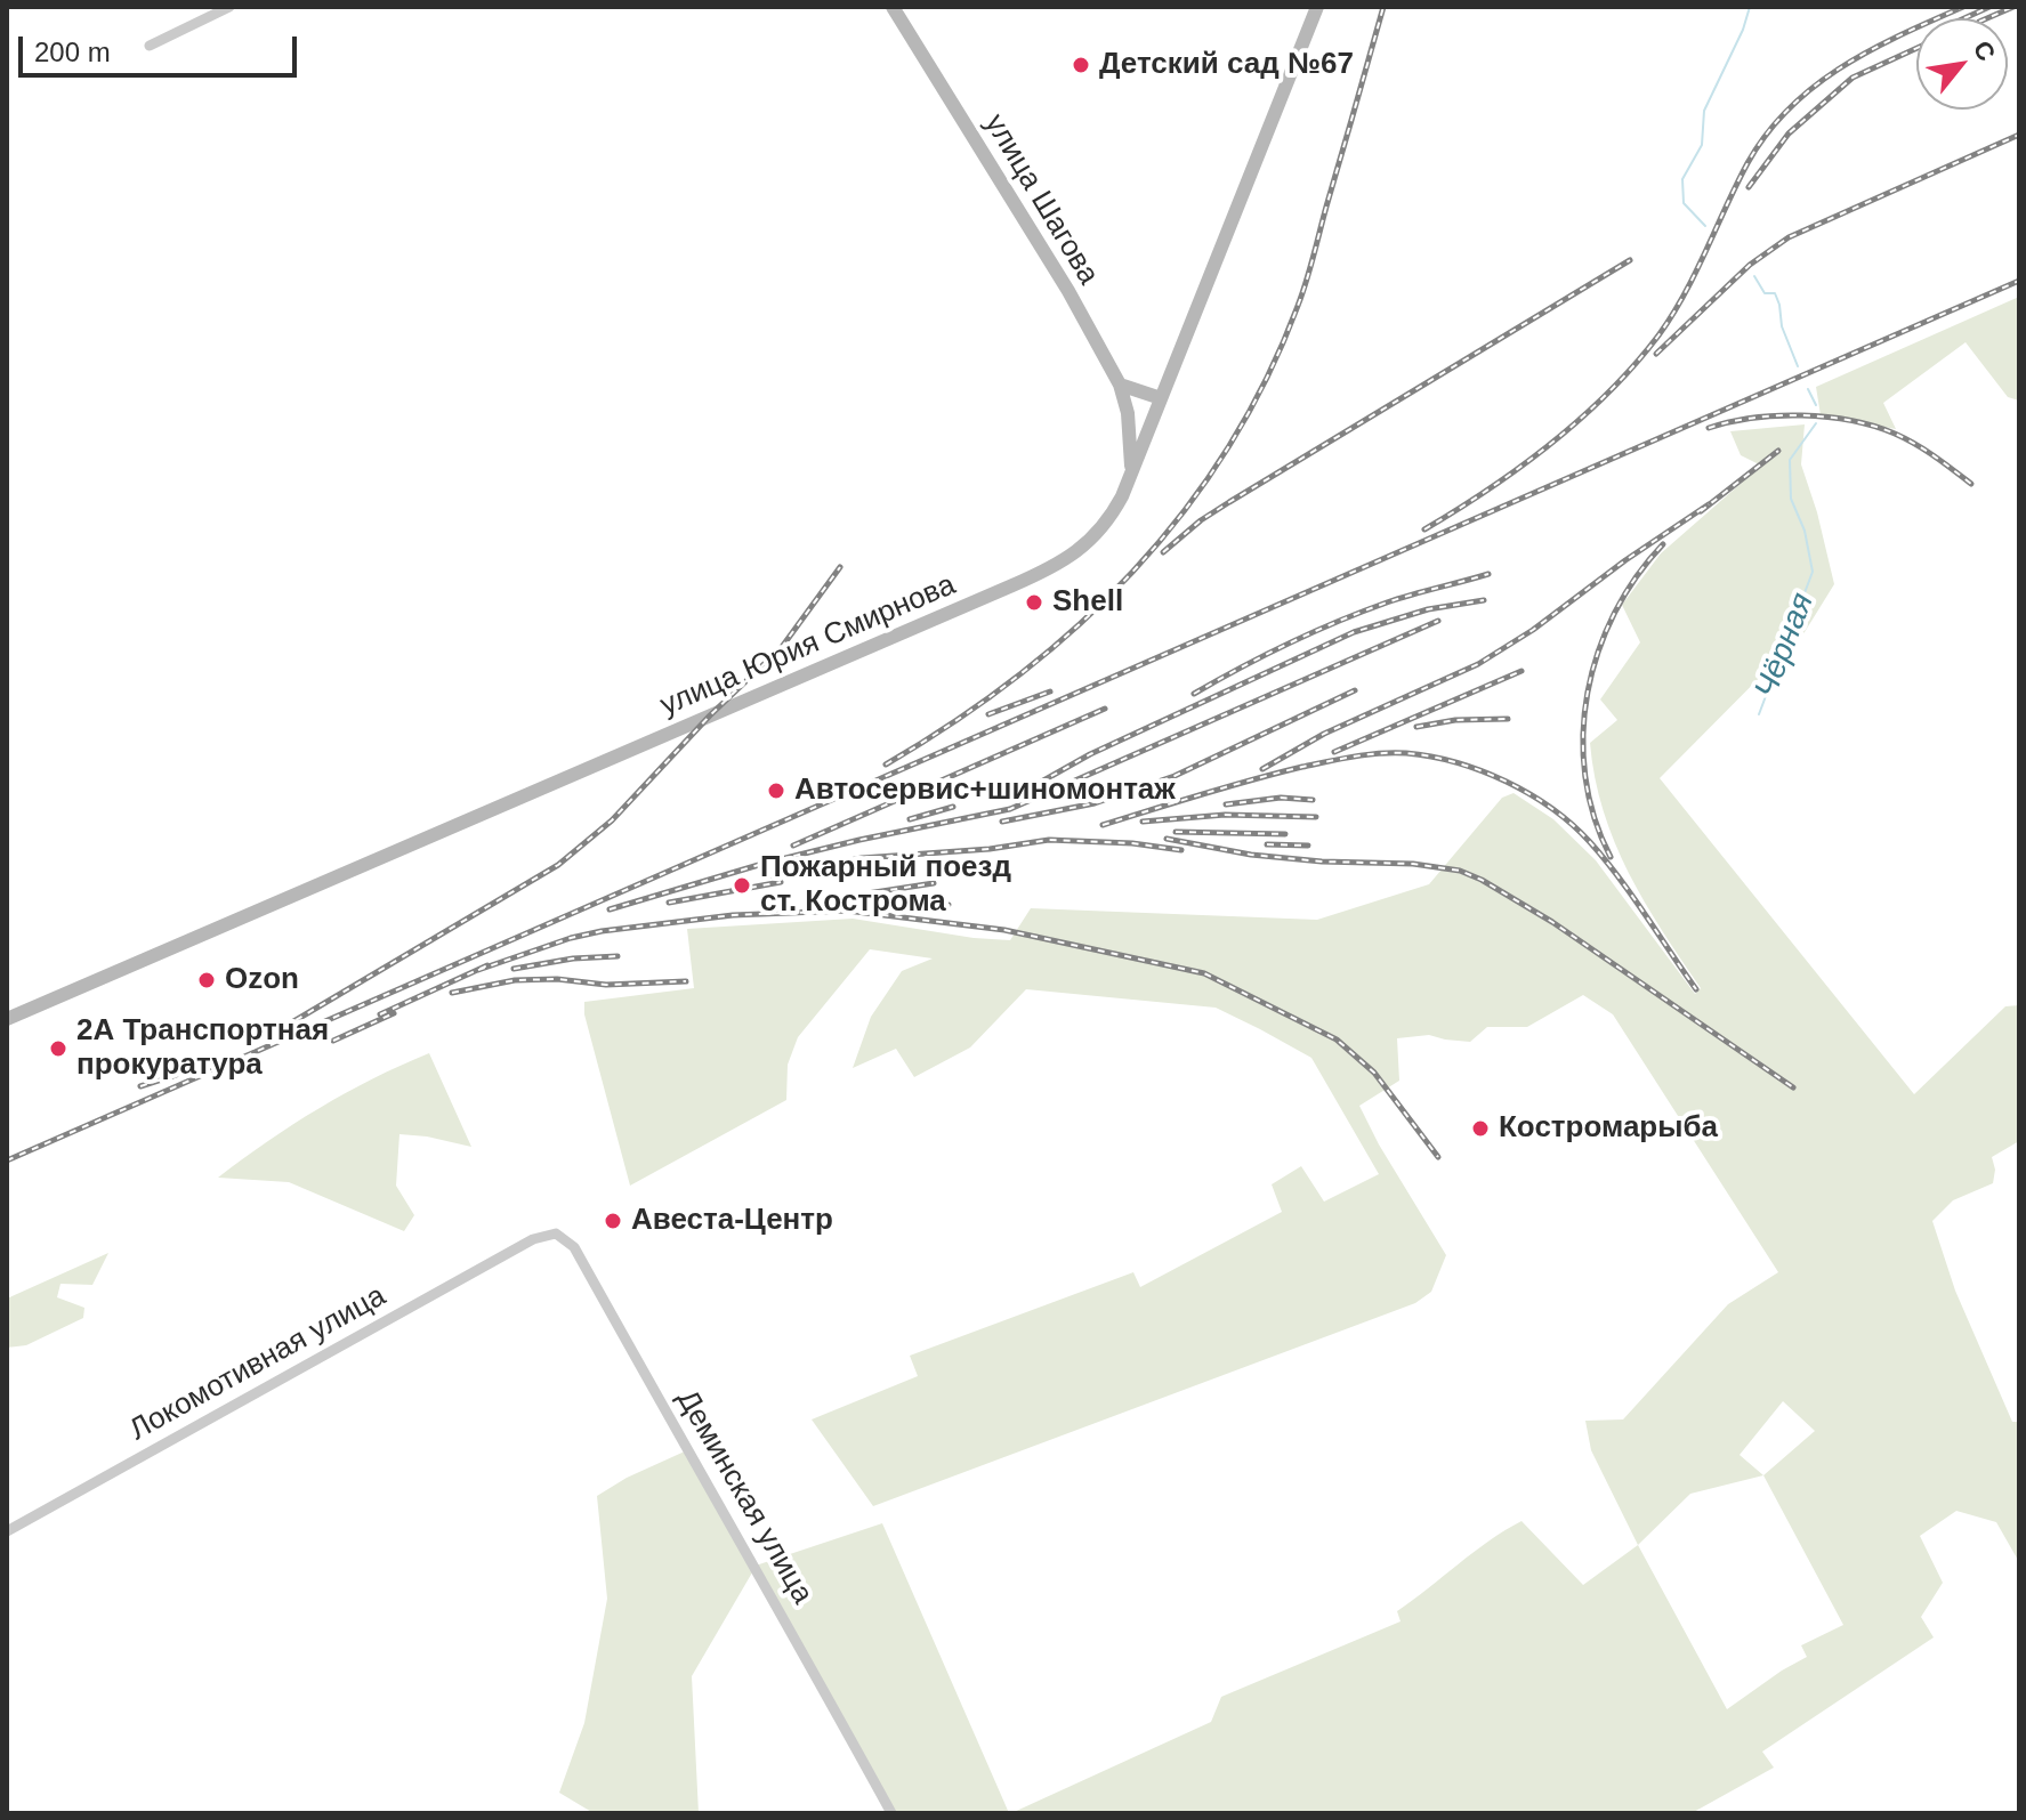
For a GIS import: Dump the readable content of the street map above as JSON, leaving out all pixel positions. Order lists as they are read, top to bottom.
{
  "streets": {
    "main road": ["улица Шагова", "улица Юрия Смирнова"],
    "street": ["Локомотивная улица", "Деминская улица"]
  },
  "crossings": [
    ["улица Шагова", "улица Юрия Смирнова"],
    ["Локомотивная улица", "Деминская улица"]
  ],
  "water": ["Чёрная"],
  "places": [
    "Детский сад №67",
    "Shell",
    "Автосервис+шиномонтаж",
    "Пожарный поезд ст. Кострома",
    "Ozon",
    "2А Транспортная прокуратура",
    "Костромарыба",
    "Авеста-Центр"
  ],
  "scale_bar": "200 m",
  "north": "top right"
}
